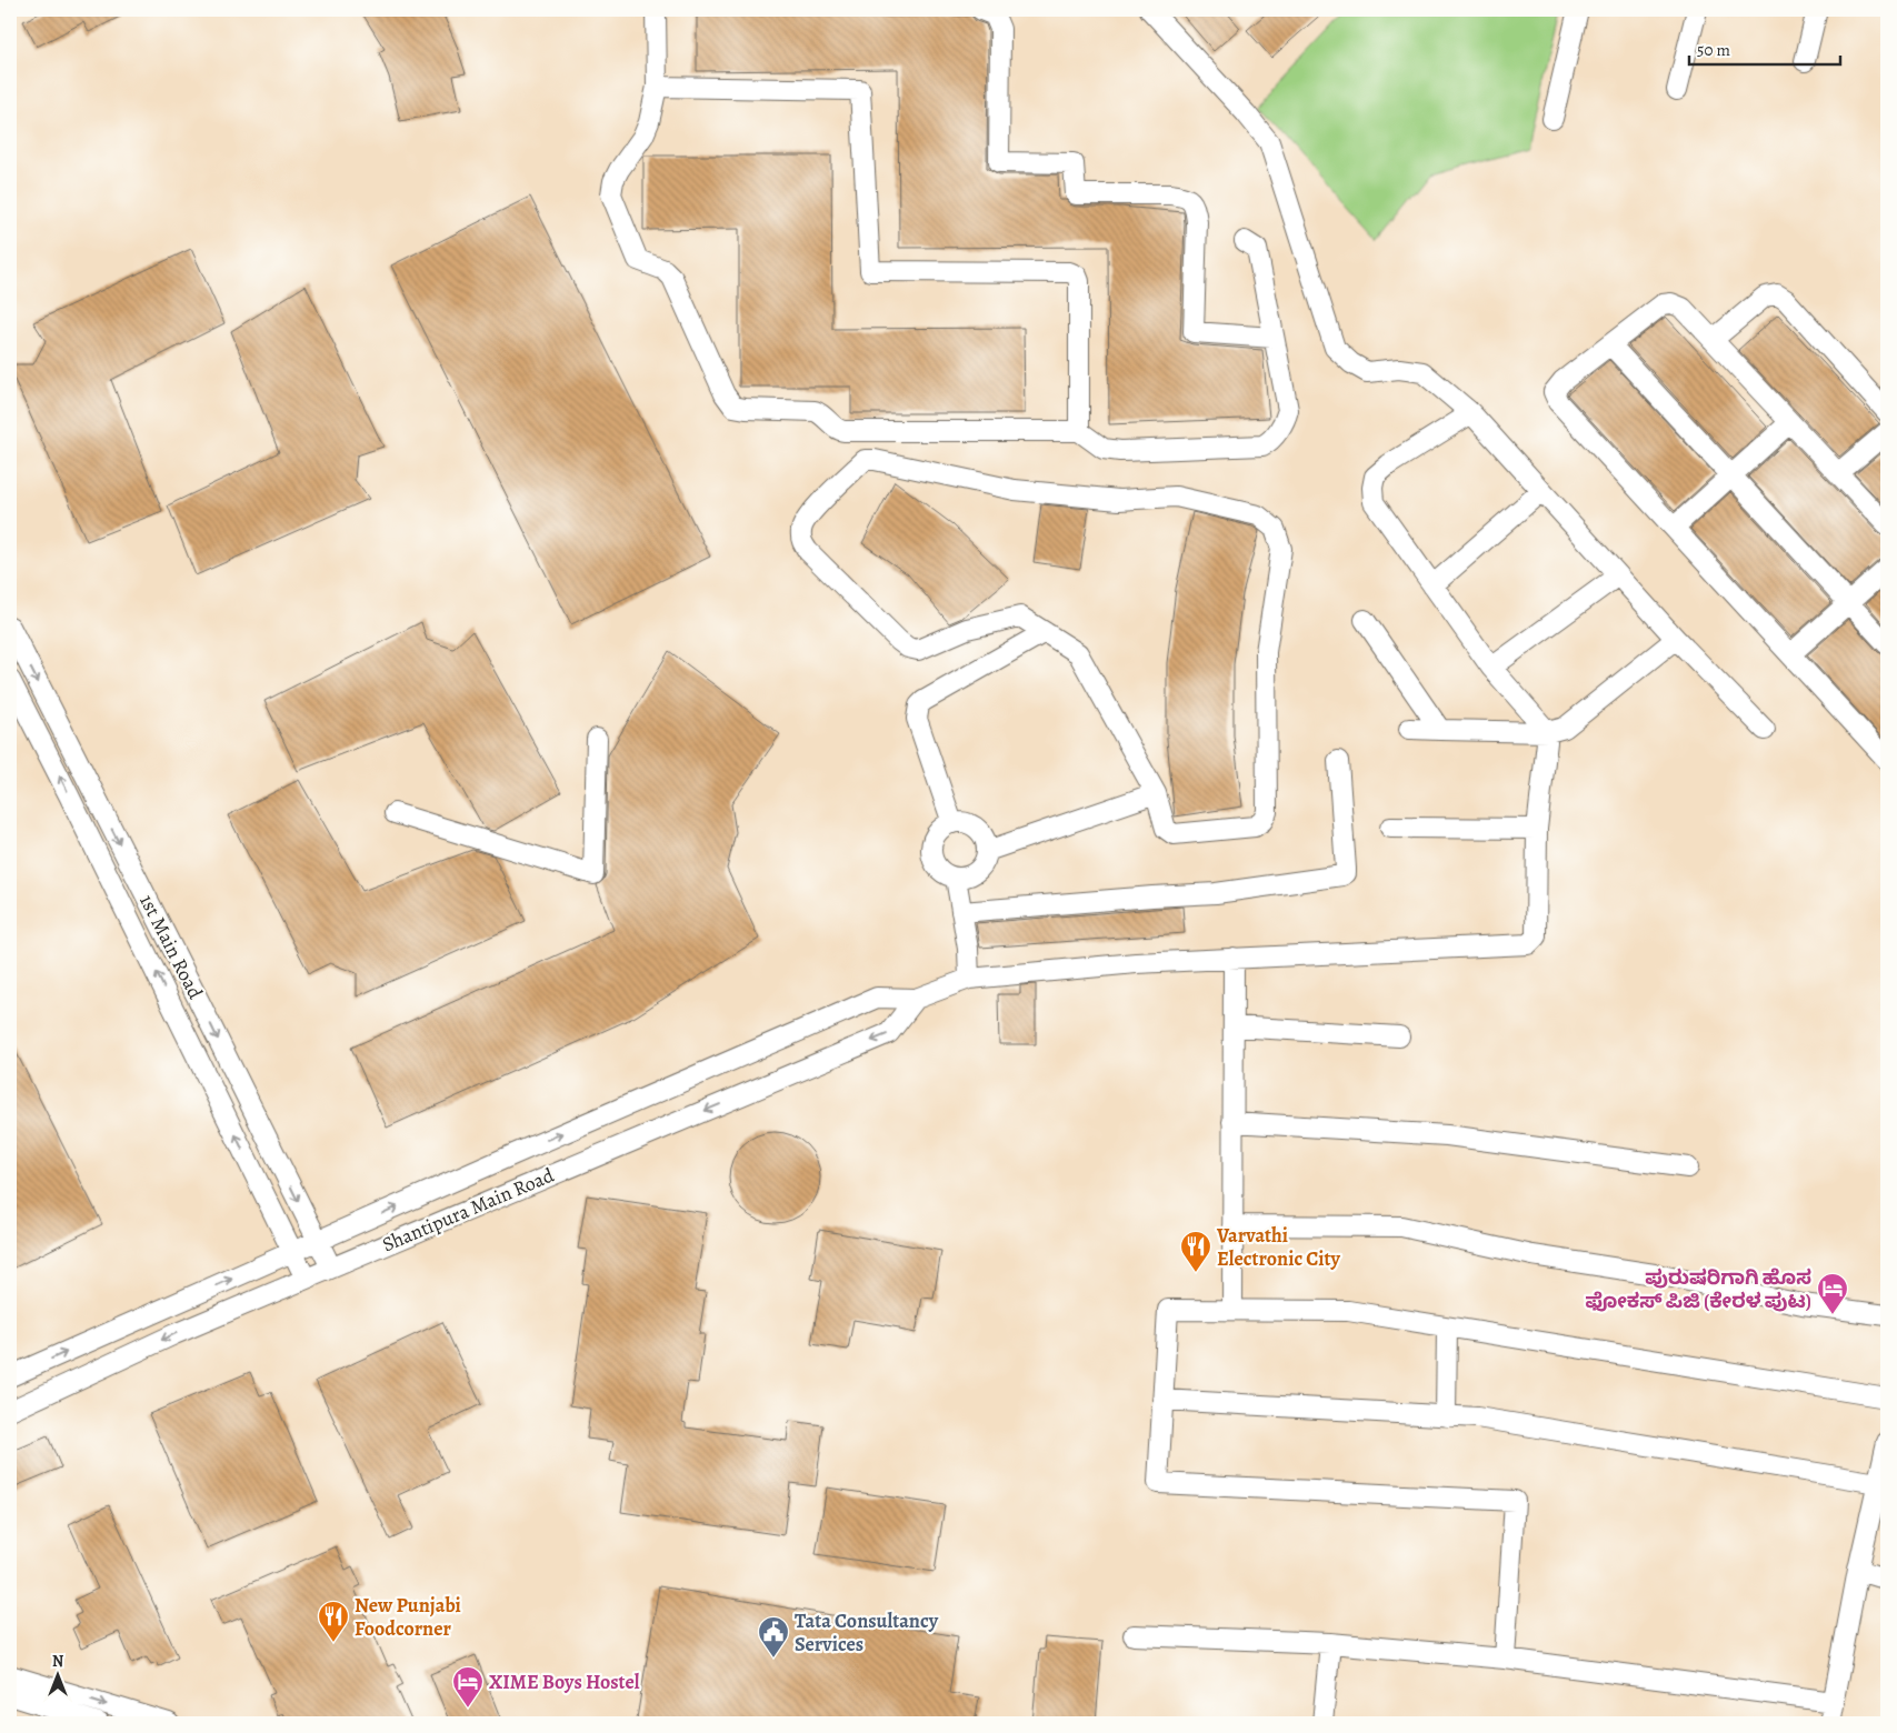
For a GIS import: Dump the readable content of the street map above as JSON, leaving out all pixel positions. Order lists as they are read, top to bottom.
{
  "streets": {
    "street": ["1st Main Road", "Shantipura Main Road"]
  },
  "crossings": [
    ["1st Main Road", "Shantipura Main Road"]
  ],
  "places": {
    "restaurant": ["Varvathi Electronic City", "New Punjabi Foodcorner"],
    "hotel": ["ಪುರುಷರಿಗಾಗಿ ಹೊಸ ಫೋಕಸ್ ಪಿಜಿ (ಕೇರಳ ಪುಟ)", "XIME Boys Hostel"],
    "public building": ["Tata Consultancy Services"]
  },
  "scale_bar": "50 m",
  "north": "top"
}
